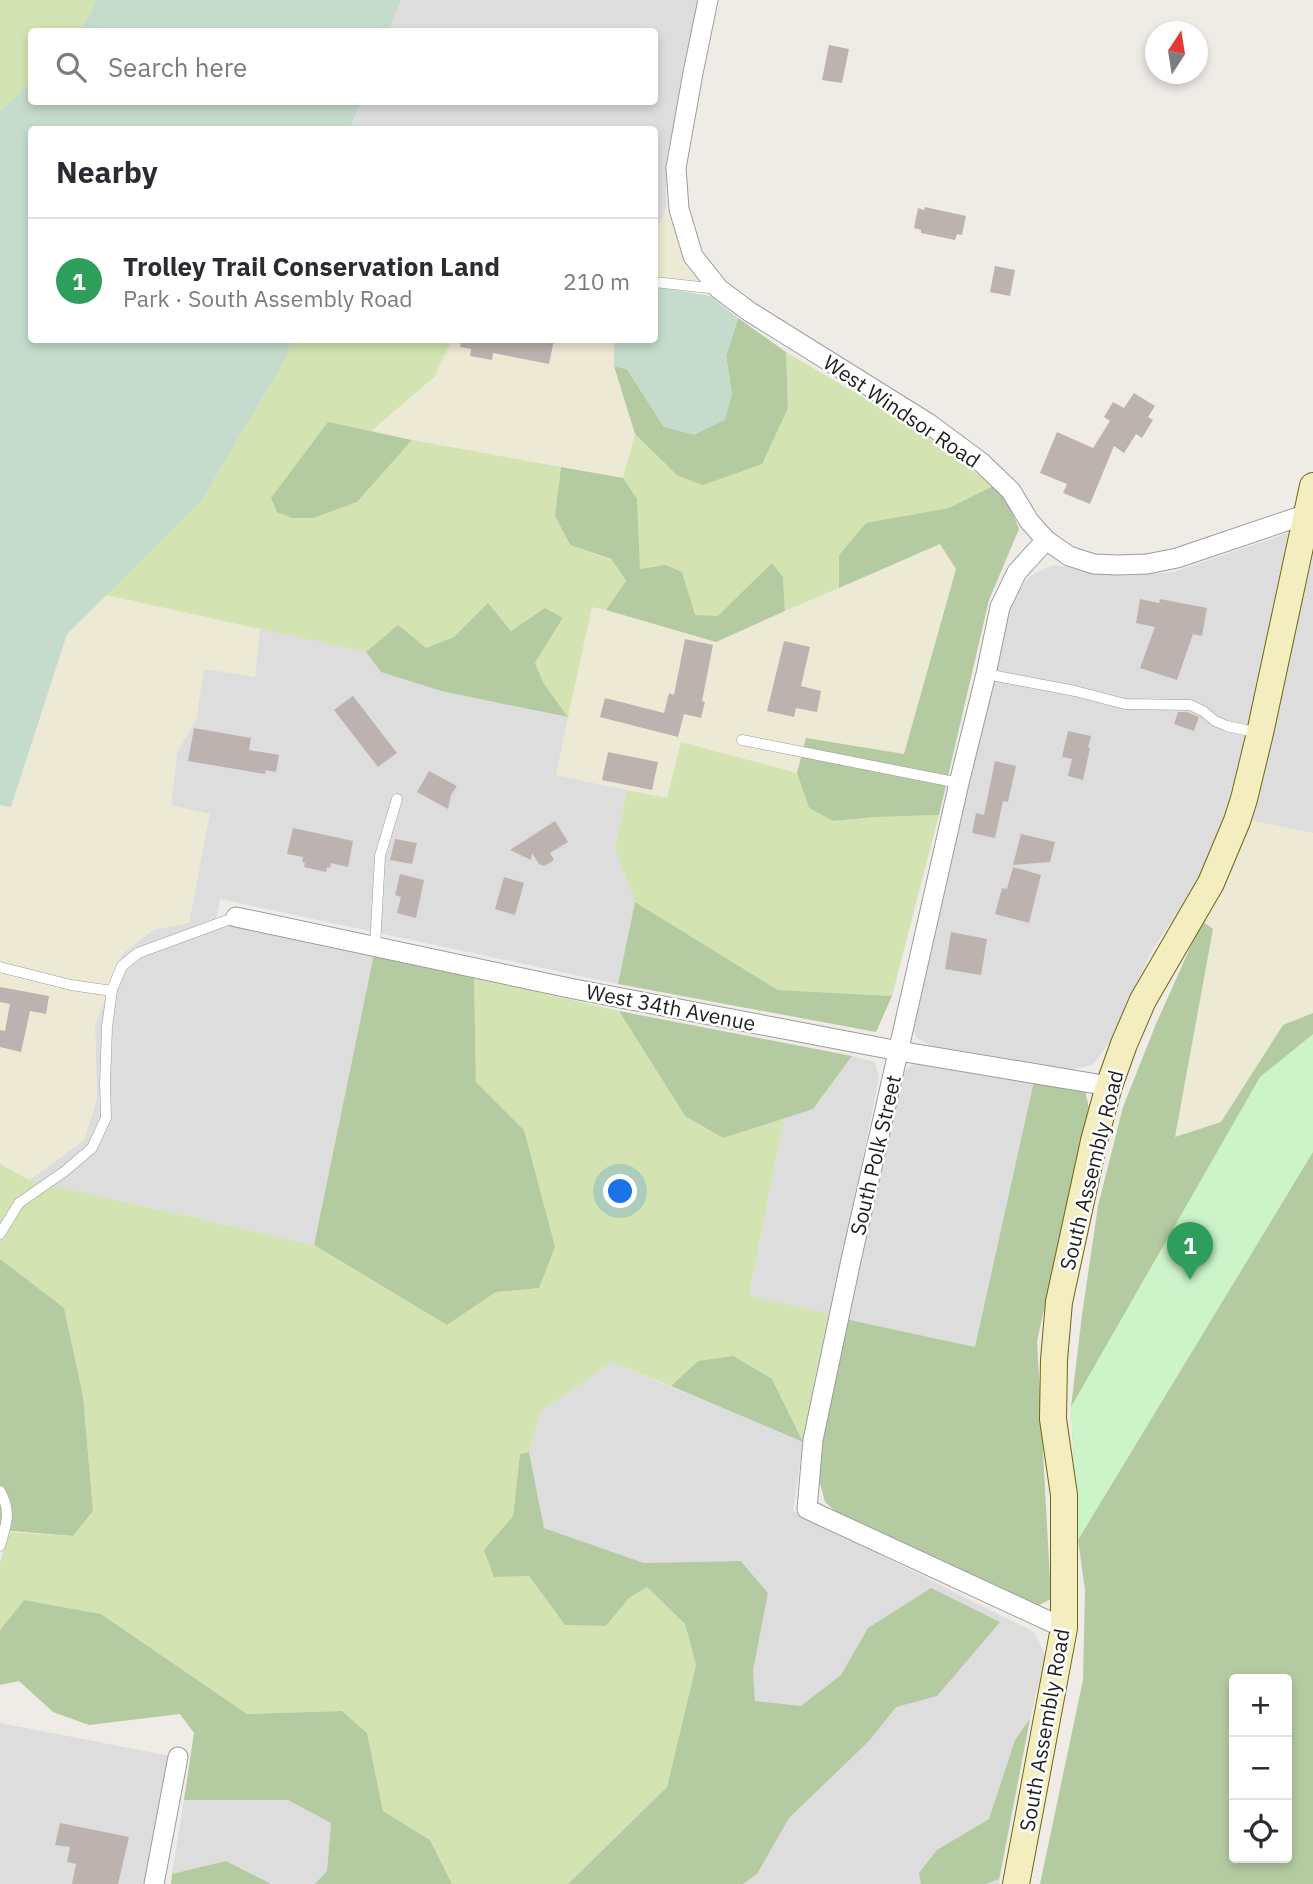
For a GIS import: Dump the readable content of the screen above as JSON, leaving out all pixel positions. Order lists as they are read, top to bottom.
{
  "streets": {
    "street": [
      "West Windsor Road",
      "West 34th Avenue",
      "South Polk Street",
      "South Assembly Road"
    ]
  },
  "crossings": [
    ["West Windsor Road", "South Polk Street"],
    ["West Windsor Road", "South Assembly Road"],
    ["West 34th Avenue", "South Polk Street"],
    ["West 34th Avenue", "South Assembly Road"],
    ["South Polk Street", "South Assembly Road"]
  ],
  "north": "top",
  "page": {
    "search": "Search here",
    "heading": "Nearby",
    "list": [
      {
        "mark": "1",
        "name": "Trolley Trail Conservation Land",
        "note": "Park · South Assembly Road",
        "value": "210 m"
      }
    ],
    "pins": "1",
    "map_buttons": ["+", "−"]
  }
}
